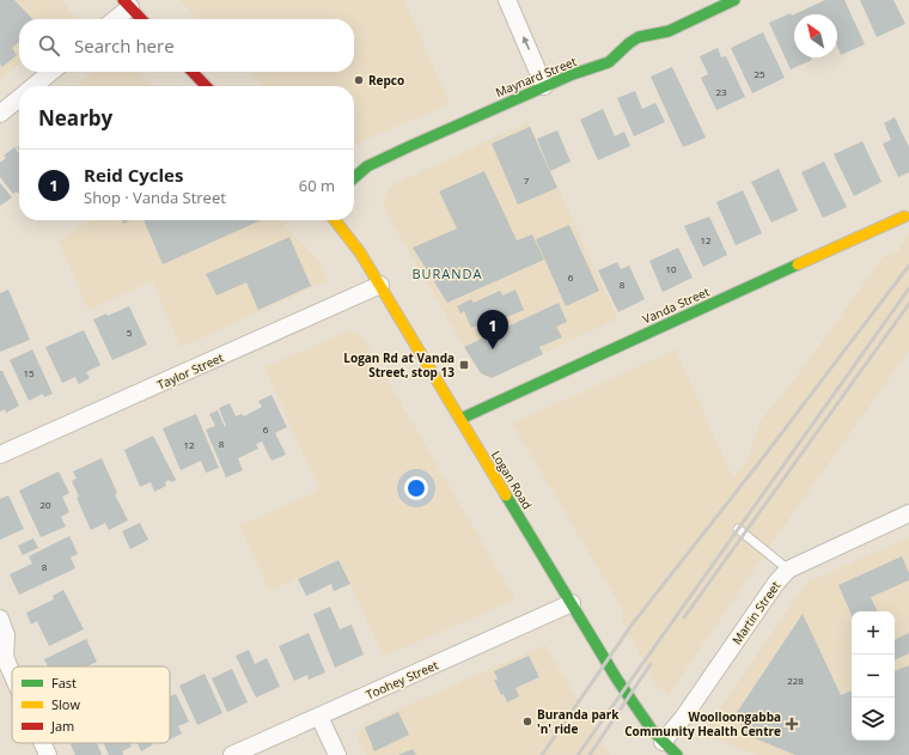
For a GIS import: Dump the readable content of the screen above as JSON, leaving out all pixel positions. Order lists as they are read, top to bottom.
{
  "streets": {
    "street": [
      "Maynard Street",
      "Vanda Street",
      "Taylor Street",
      "Logan Road",
      "Martin Street",
      "Toohey Street"
    ]
  },
  "crossings": [
    ["Vanda Street", "Logan Road"],
    ["Taylor Street", "Logan Road"],
    ["Logan Road", "Martin Street"],
    ["Logan Road", "Toohey Street"]
  ],
  "districts": ["BURANDA"],
  "places": {
    "other": ["Repco", "Buranda park 'n' ride"],
    "transit": ["Logan Rd at Vanda Street, stop 13"],
    "health": ["Woolloongabba Community Health Centre"]
  },
  "house_numbers": [
    "25",
    "23",
    "7",
    "12",
    "10",
    "6",
    "8",
    "5",
    "15",
    "6",
    "8",
    "12",
    "20",
    "8",
    "228"
  ],
  "legend": ["Fast", "Slow", "Jam"],
  "north": "top left",
  "page": {
    "search": "Search here",
    "heading": "Nearby",
    "list": [
      {
        "mark": "1",
        "name": "Reid Cycles",
        "note": "Shop · Vanda Street",
        "value": "60 m"
      }
    ],
    "pins": "1",
    "map_buttons": ["+", "−"]
  }
}
